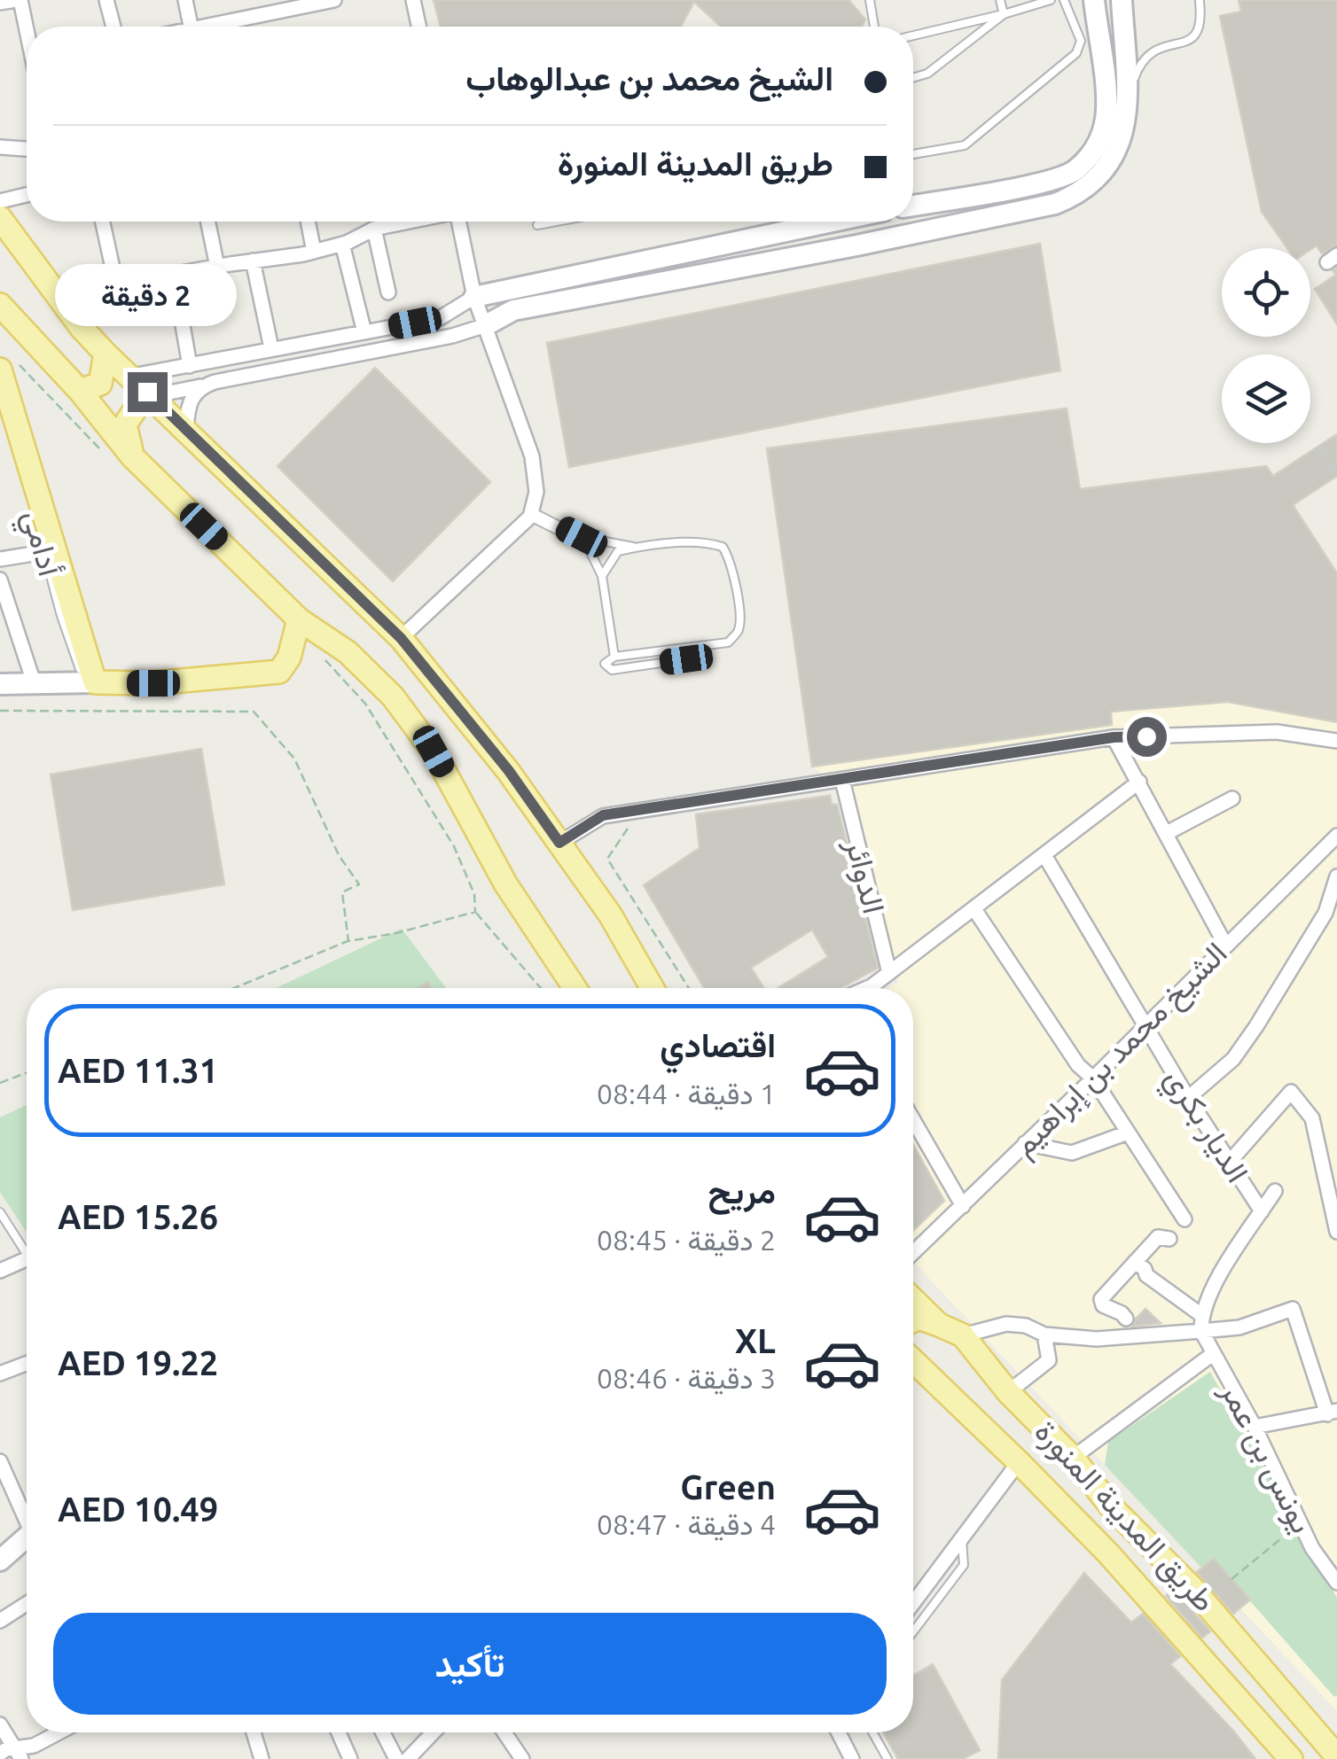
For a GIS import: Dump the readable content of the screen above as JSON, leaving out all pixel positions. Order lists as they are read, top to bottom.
{
  "streets": {
    "main road": ["طريق المدينة المنورة"],
    "street": [
      "الدوائر",
      "الشيخ محمد بن إبراهيم",
      "الديار بكري",
      "يونس بن عمر"
    ],
    "lane": ["أدامي"]
  },
  "crossings": [
    ["الشيخ محمد بن إبراهيم", "الديار بكري"]
  ],
  "page": {
    "banner": ["الشيخ محمد بن عبدالوهاب", "طريق المدينة المنورة"],
    "bubble": "2 دقيقة",
    "list": [
      {
        "name": "اقتصادي",
        "note": "1 دقيقة · 08:44",
        "value": "AED 11.31"
      },
      {
        "name": "مريح",
        "note": "2 دقيقة · 08:45",
        "value": "AED 15.26"
      },
      {
        "name": "XL",
        "note": "3 دقيقة · 08:46",
        "value": "AED 19.22"
      },
      {
        "name": "Green",
        "note": "4 دقيقة · 08:47",
        "value": "AED 10.49"
      }
    ],
    "buttons": "تأكيد"
  }
}
